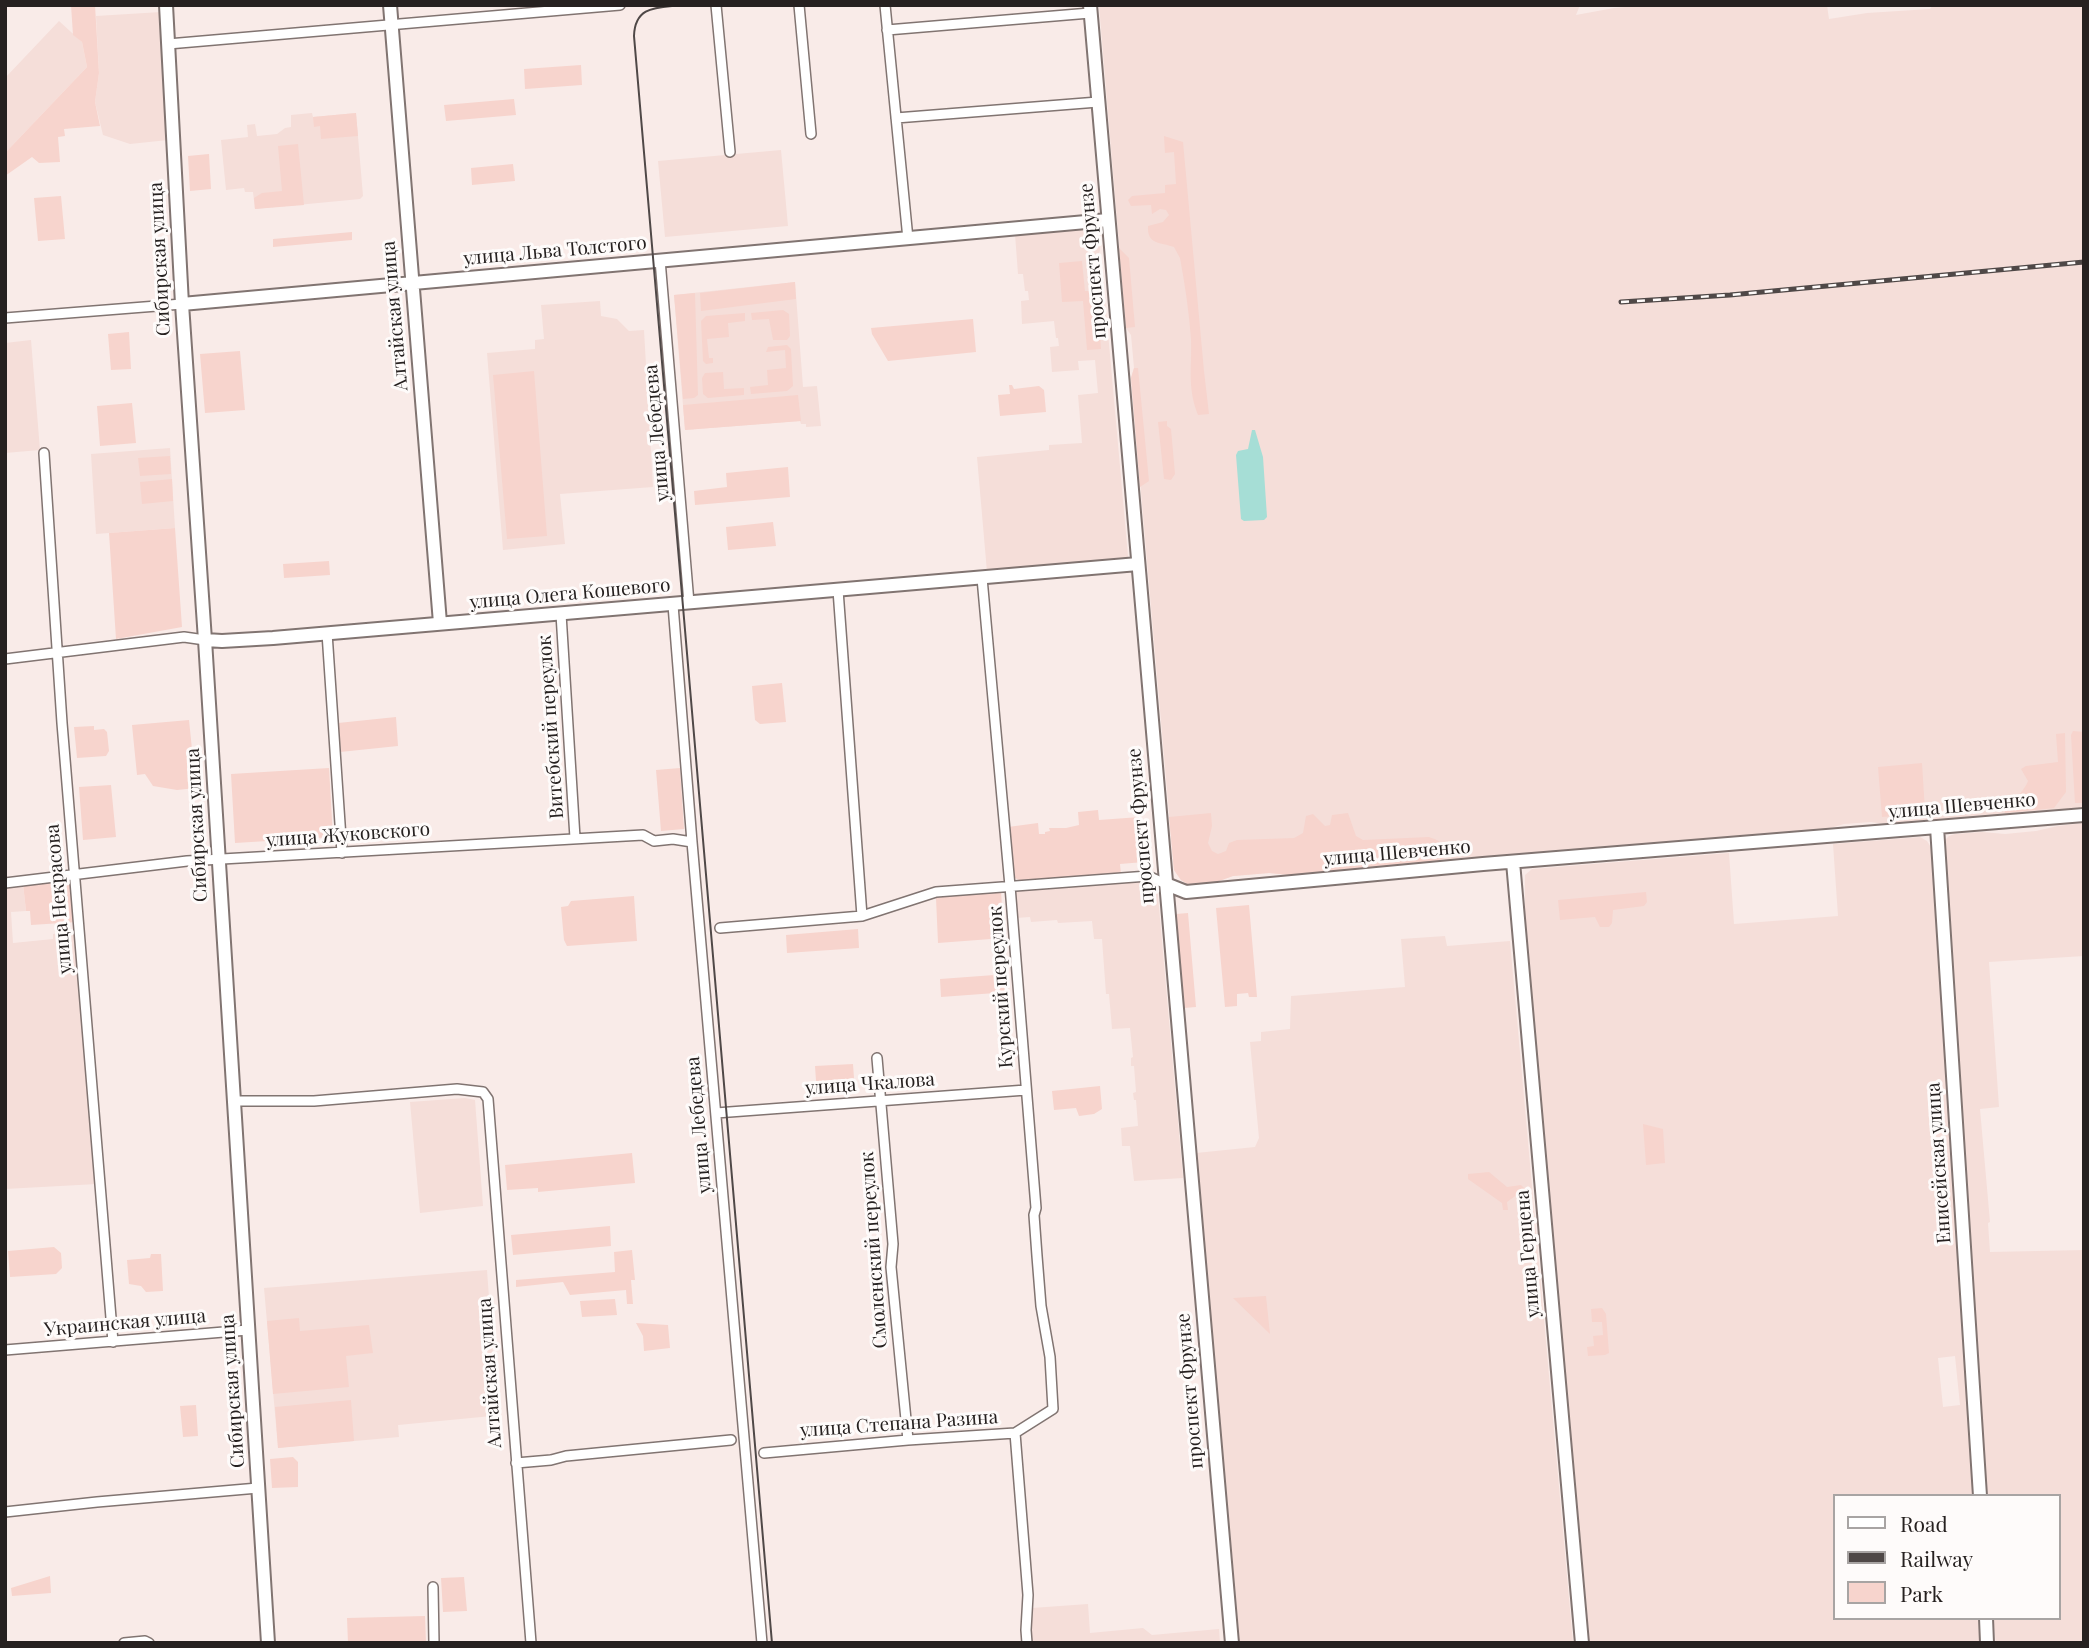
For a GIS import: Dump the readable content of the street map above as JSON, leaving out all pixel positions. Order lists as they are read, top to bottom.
{
  "streets": {
    "street": [
      "улица Льва Толстого",
      "Сибирская улица",
      "проспект Фрунзе",
      "Алтайская улица",
      "улица Лебедева",
      "улица Олега Кошевого",
      "Витебский переулок",
      "улица Шевченко",
      "улица Жуковского",
      "улица Некрасова",
      "Курский переулок",
      "улица Чкалова",
      "Енисейская улица",
      "Смоленский переулок",
      "улица Герцена",
      "Украинская улица",
      "улица Степана Разина"
    ]
  },
  "crossings": [
    ["улица Льва Толстого", "Сибирская улица"],
    ["улица Льва Толстого", "проспект Фрунзе"],
    ["улица Льва Толстого", "Алтайская улица"],
    ["улица Льва Толстого", "улица Лебедева"],
    ["Сибирская улица", "Алтайская улица"],
    ["Сибирская улица", "улица Олега Кошевого"],
    ["Сибирская улица", "улица Жуковского"],
    ["Сибирская улица", "Украинская улица"],
    ["проспект Фрунзе", "улица Олега Кошевого"],
    ["проспект Фрунзе", "улица Шевченко"],
    ["Алтайская улица", "улица Олега Кошевого"],
    ["улица Лебедева", "улица Олега Кошевого"],
    ["улица Лебедева", "улица Жуковского"],
    ["улица Лебедева", "улица Чкалова"],
    ["улица Олега Кошевого", "Витебский переулок"],
    ["улица Олега Кошевого", "улица Некрасова"],
    ["улица Олега Кошевого", "Курский переулок"],
    ["Витебский переулок", "улица Жуковского"],
    ["улица Шевченко", "Курский переулок"],
    ["улица Шевченко", "Енисейская улица"],
    ["улица Шевченко", "улица Герцена"],
    ["улица Жуковского", "улица Некрасова"],
    ["улица Некрасова", "Украинская улица"],
    ["Курский переулок", "улица Чкалова"],
    ["Курский переулок", "улица Степана Разина"],
    ["улица Чкалова", "Смоленский переулок"],
    ["Смоленский переулок", "улица Степана Разина"]
  ],
  "legend": ["Road", "Railway", "Park"]
}
